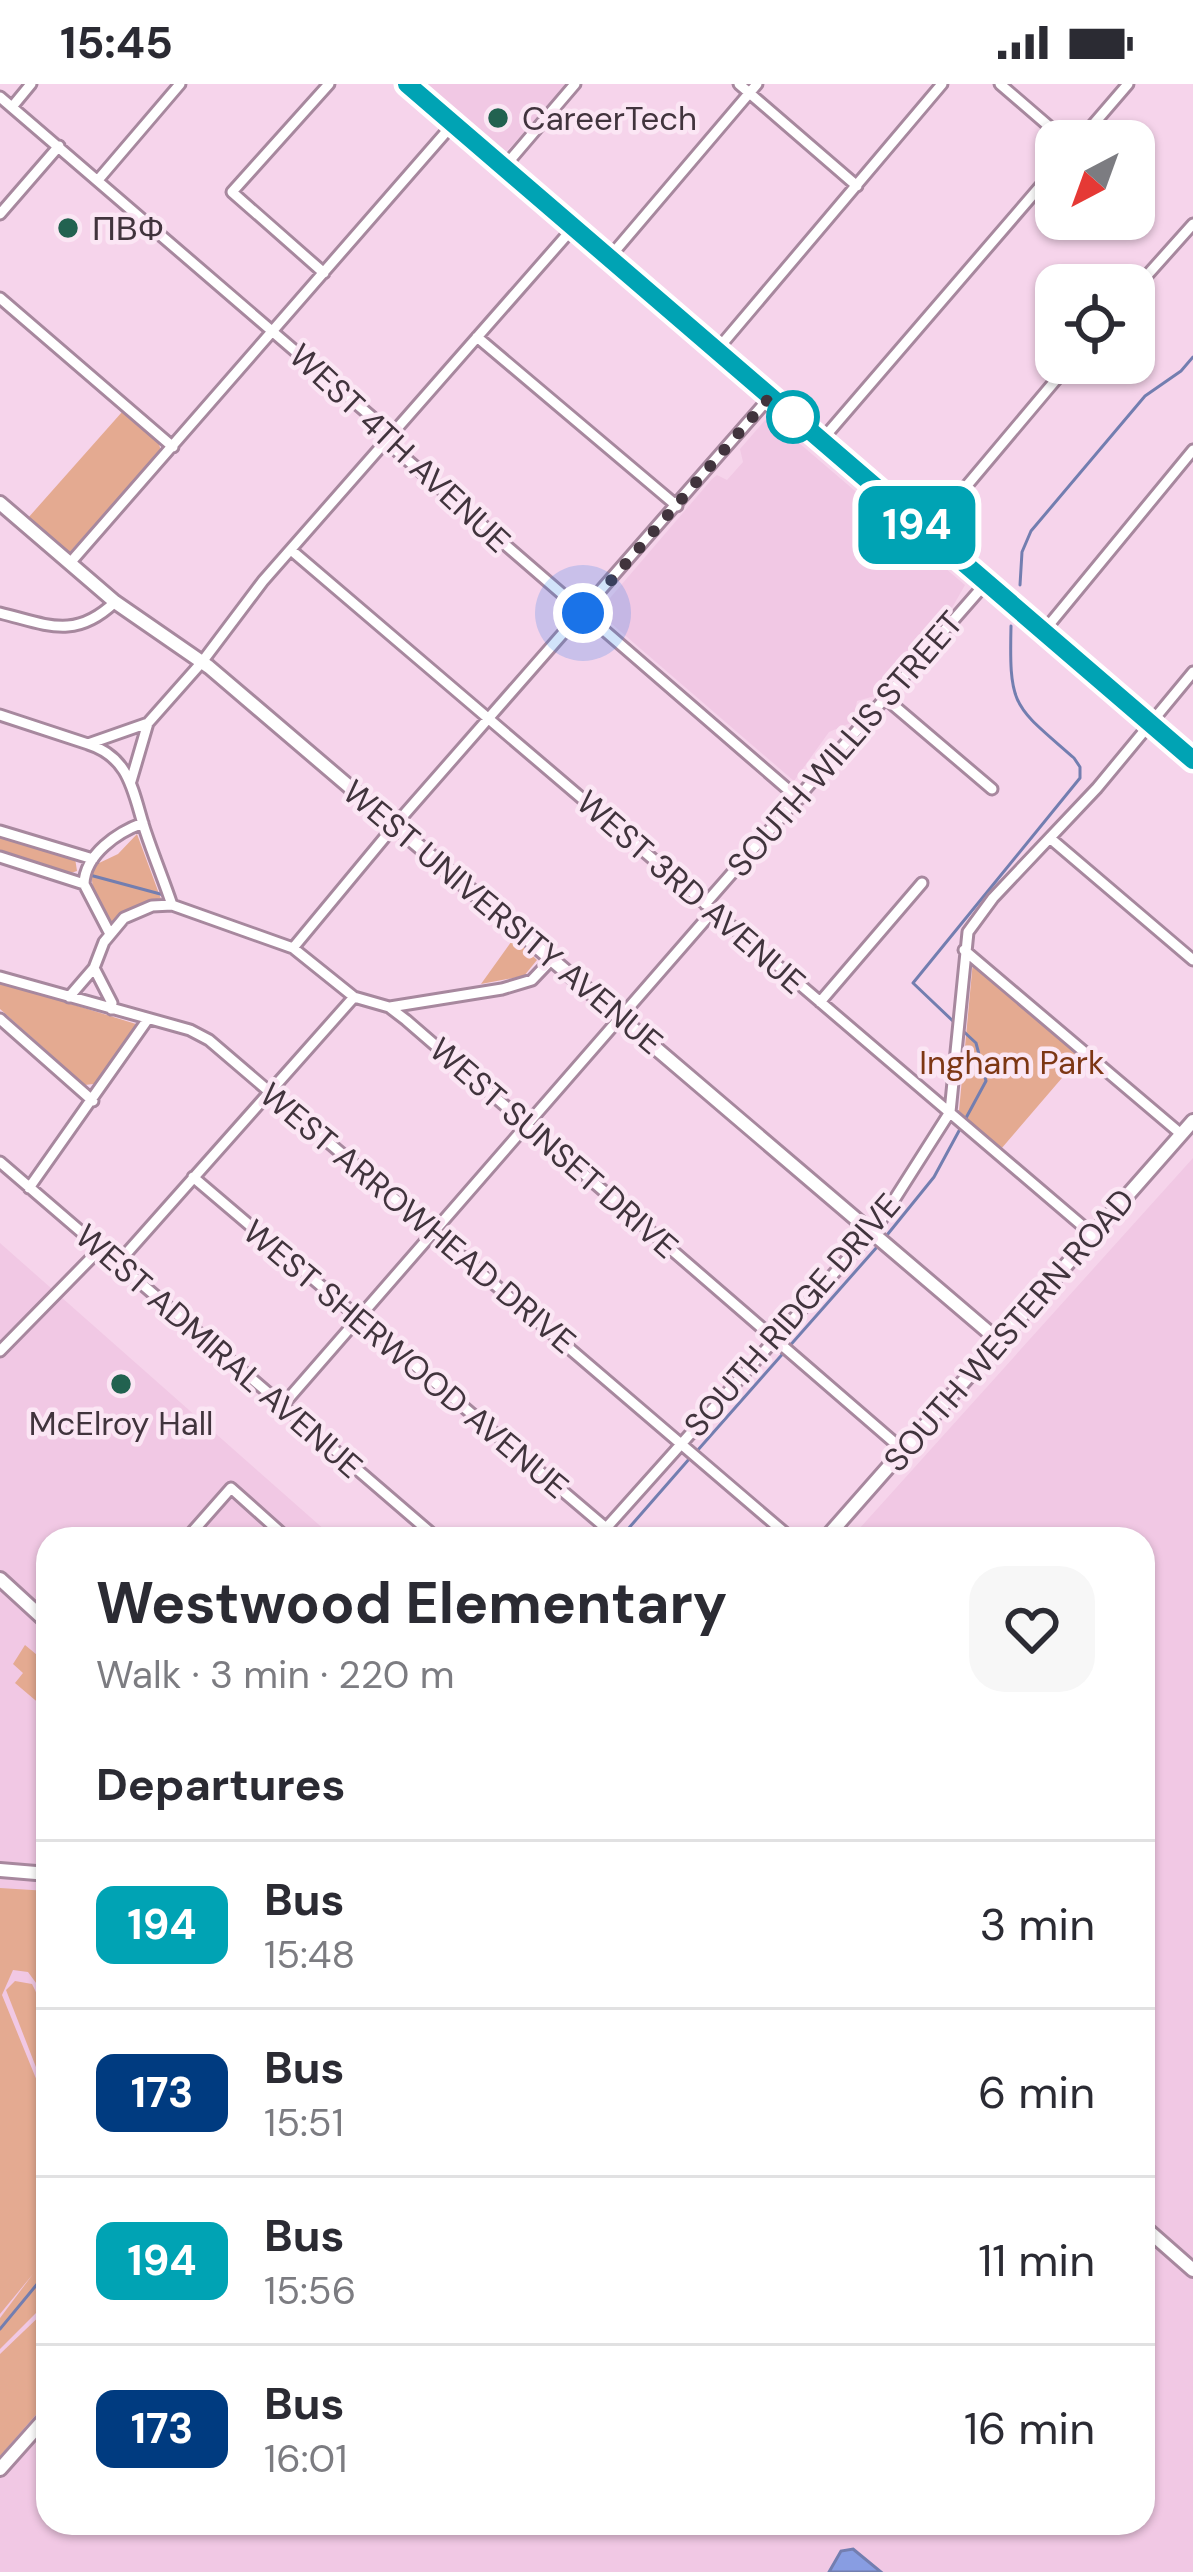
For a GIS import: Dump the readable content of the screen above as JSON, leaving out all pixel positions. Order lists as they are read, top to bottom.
{
  "streets": {
    "street": [
      "WEST 4TH AVENUE",
      "SOUTH WILLIS STREET",
      "WEST 3RD AVENUE",
      "WEST UNIVERSITY AVENUE",
      "WEST SUNSET DRIVE",
      "WEST ARROWHEAD DRIVE",
      "SOUTH RIDGE DRIVE",
      "SOUTH WESTERN ROAD",
      "WEST ADMIRAL AVENUE",
      "WEST SHERWOOD AVENUE"
    ]
  },
  "crossings": [
    ["WEST 4TH AVENUE", "SOUTH WILLIS STREET"],
    ["SOUTH WILLIS STREET", "WEST 3RD AVENUE"],
    ["SOUTH WILLIS STREET", "WEST UNIVERSITY AVENUE"],
    ["SOUTH WILLIS STREET", "WEST SUNSET DRIVE"],
    ["SOUTH WILLIS STREET", "WEST ARROWHEAD DRIVE"],
    ["SOUTH WILLIS STREET", "WEST ADMIRAL AVENUE"],
    ["SOUTH WILLIS STREET", "WEST SHERWOOD AVENUE"],
    ["WEST 3RD AVENUE", "SOUTH RIDGE DRIVE"],
    ["WEST 3RD AVENUE", "SOUTH WESTERN ROAD"],
    ["WEST UNIVERSITY AVENUE", "SOUTH RIDGE DRIVE"],
    ["WEST UNIVERSITY AVENUE", "SOUTH WESTERN ROAD"],
    ["WEST SUNSET DRIVE", "SOUTH RIDGE DRIVE"],
    ["WEST SUNSET DRIVE", "SOUTH WESTERN ROAD"],
    ["WEST ARROWHEAD DRIVE", "SOUTH RIDGE DRIVE"]
  ],
  "parks": ["Ingham Park"],
  "places": ["CareerTech", "ΠΒΦ", "McElroy Hall"],
  "lines": ["bus line 194"],
  "north": "bottom left",
  "page": {
    "status": "15:45",
    "on_map": "194",
    "heading": [
      ["Westwood Elementary", "Walk · 3 min · 220 m"],
      "Departures"
    ],
    "list": [
      {
        "mark": "194",
        "name": "Bus",
        "note": "15:48",
        "value": "3 min"
      },
      {
        "mark": "173",
        "name": "Bus",
        "note": "15:51",
        "value": "6 min"
      },
      {
        "mark": "194",
        "name": "Bus",
        "note": "15:56",
        "value": "11 min"
      },
      {
        "mark": "173",
        "name": "Bus",
        "note": "16:01",
        "value": "16 min"
      }
    ]
  }
}
